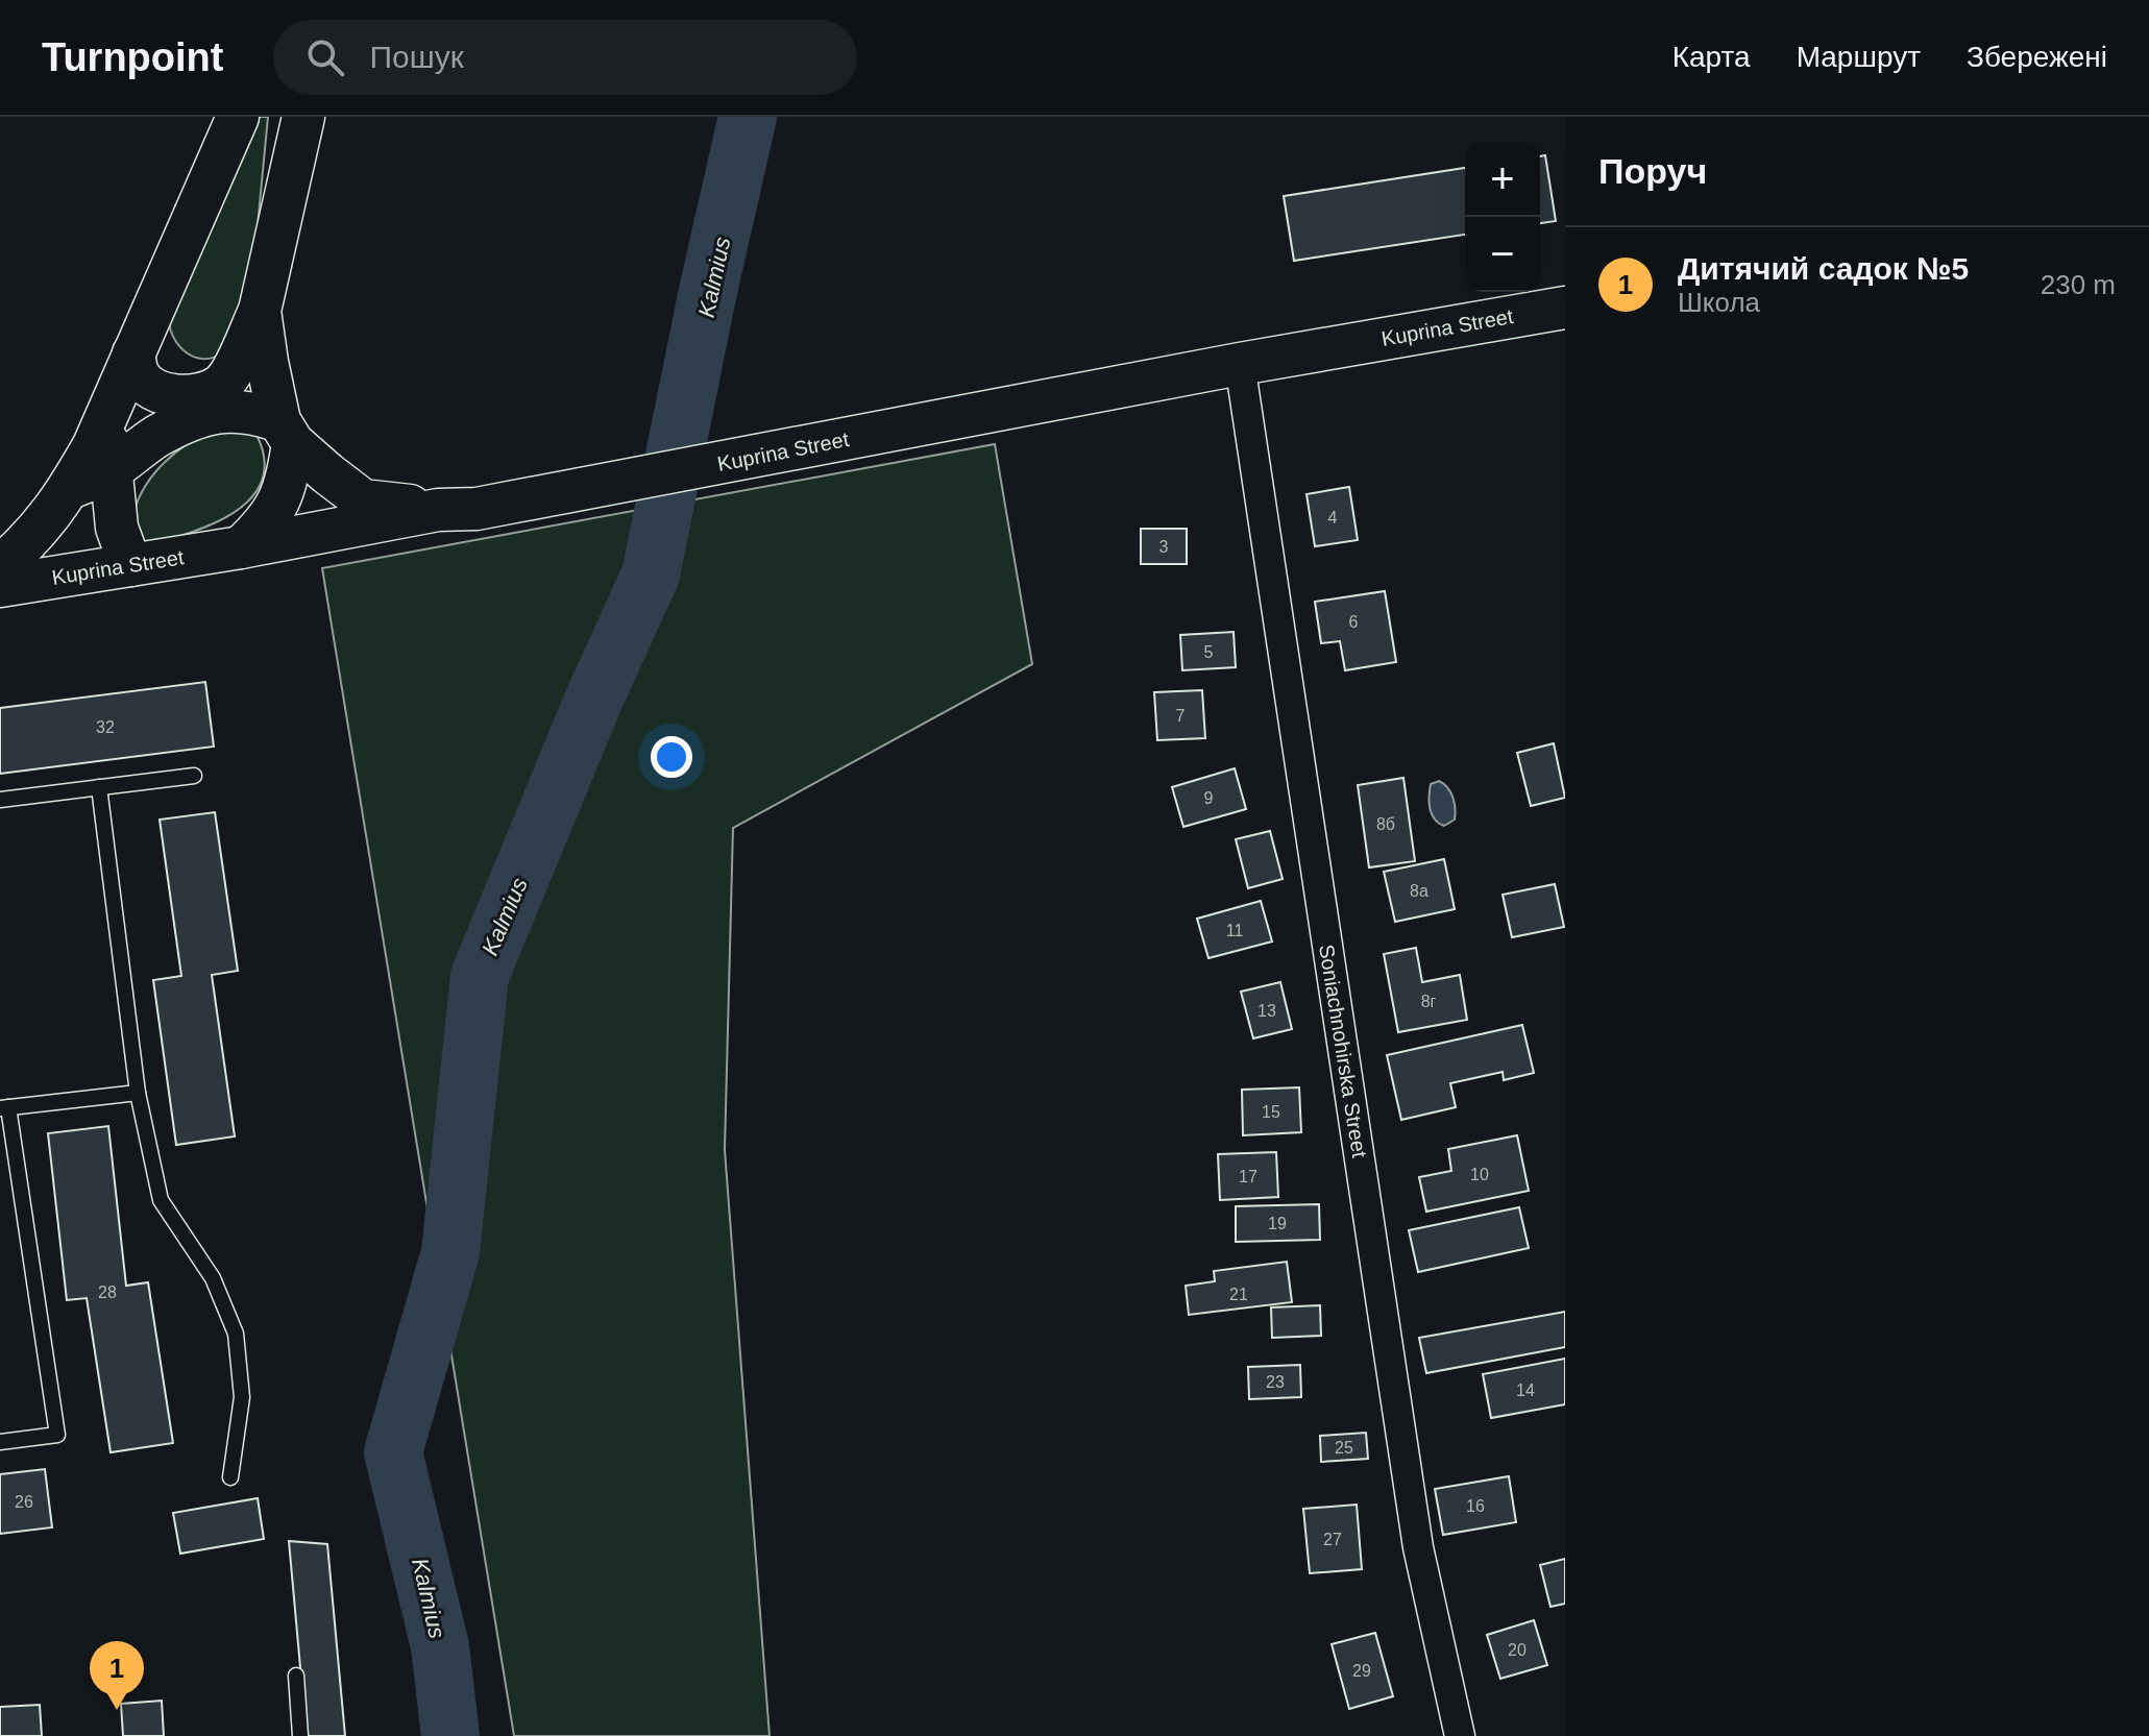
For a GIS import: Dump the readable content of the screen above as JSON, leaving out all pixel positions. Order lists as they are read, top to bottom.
{
  "streets": {
    "street": ["Kuprina Street", "Soniachnohirska Street"]
  },
  "crossings": [
    ["Kuprina Street", "Soniachnohirska Street"]
  ],
  "water": ["Kalmius"],
  "house_numbers": [
    "4",
    "3",
    "6",
    "5",
    "7",
    "32",
    "9",
    "8б",
    "8а",
    "11",
    "8г",
    "13",
    "15",
    "10",
    "17",
    "19",
    "28",
    "21",
    "23",
    "14",
    "25",
    "26",
    "16",
    "27",
    "20",
    "29"
  ],
  "page": {
    "header": "Turnpoint",
    "search": "Пошук",
    "nav": ["Карта", "Маршрут", "Збережені"],
    "heading": "Поруч",
    "map_buttons": ["+", "−"],
    "list": [
      {
        "mark": "1",
        "name": "Дитячий садок №5",
        "note": "Школа",
        "value": "230 m"
      }
    ],
    "pins": "1"
  }
}
